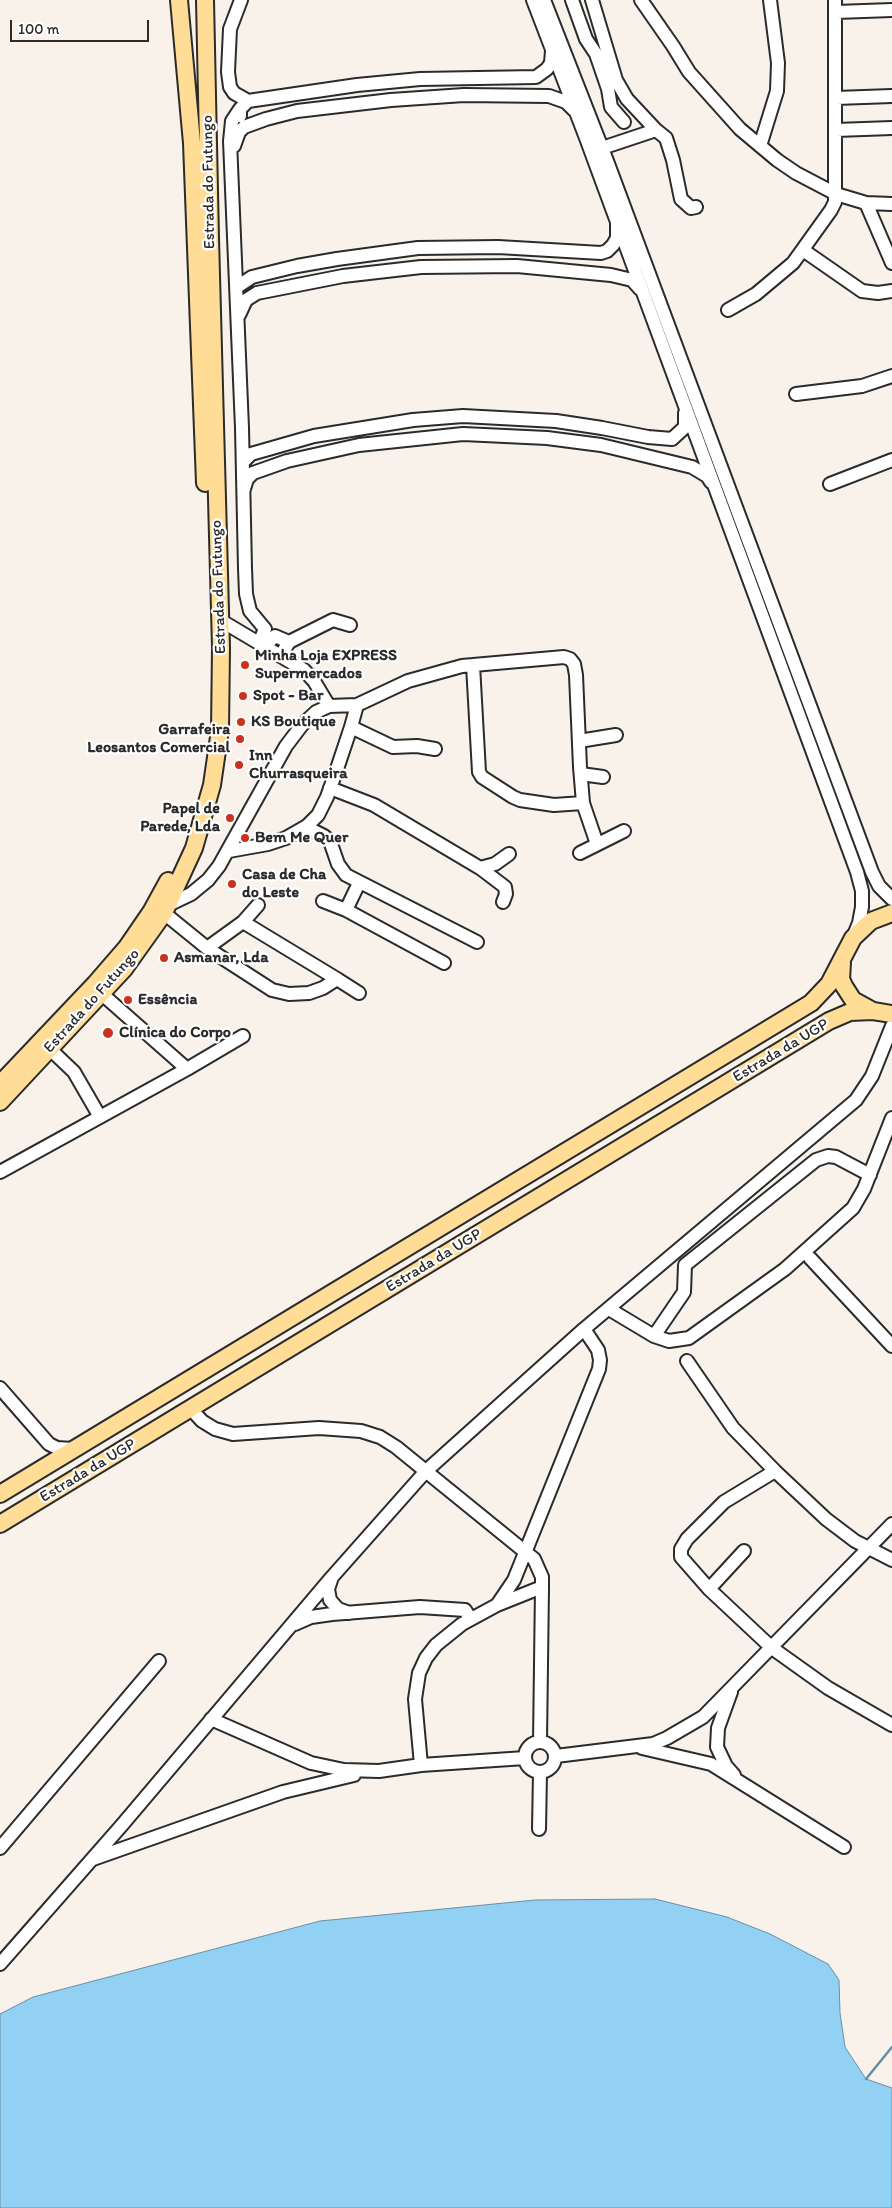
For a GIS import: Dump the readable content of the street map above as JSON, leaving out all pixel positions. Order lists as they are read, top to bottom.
{
  "streets": {
    "main road": ["Estrada do Futungo", "Estrada da UGP"]
  },
  "places": [
    "Minha Loja EXPRESS Supermercados",
    "Spot - Bar",
    "KS Boutique",
    "Garrafeira Leosantos Comercial",
    "Inn Churrasqueira",
    "Papel de Parede, Lda",
    "Bem Me Quer",
    "Casa de Cha do Leste",
    "Asmanar, Lda",
    "Essência",
    "Clínica do Corpo"
  ],
  "scale_bar": "100 m"
}
